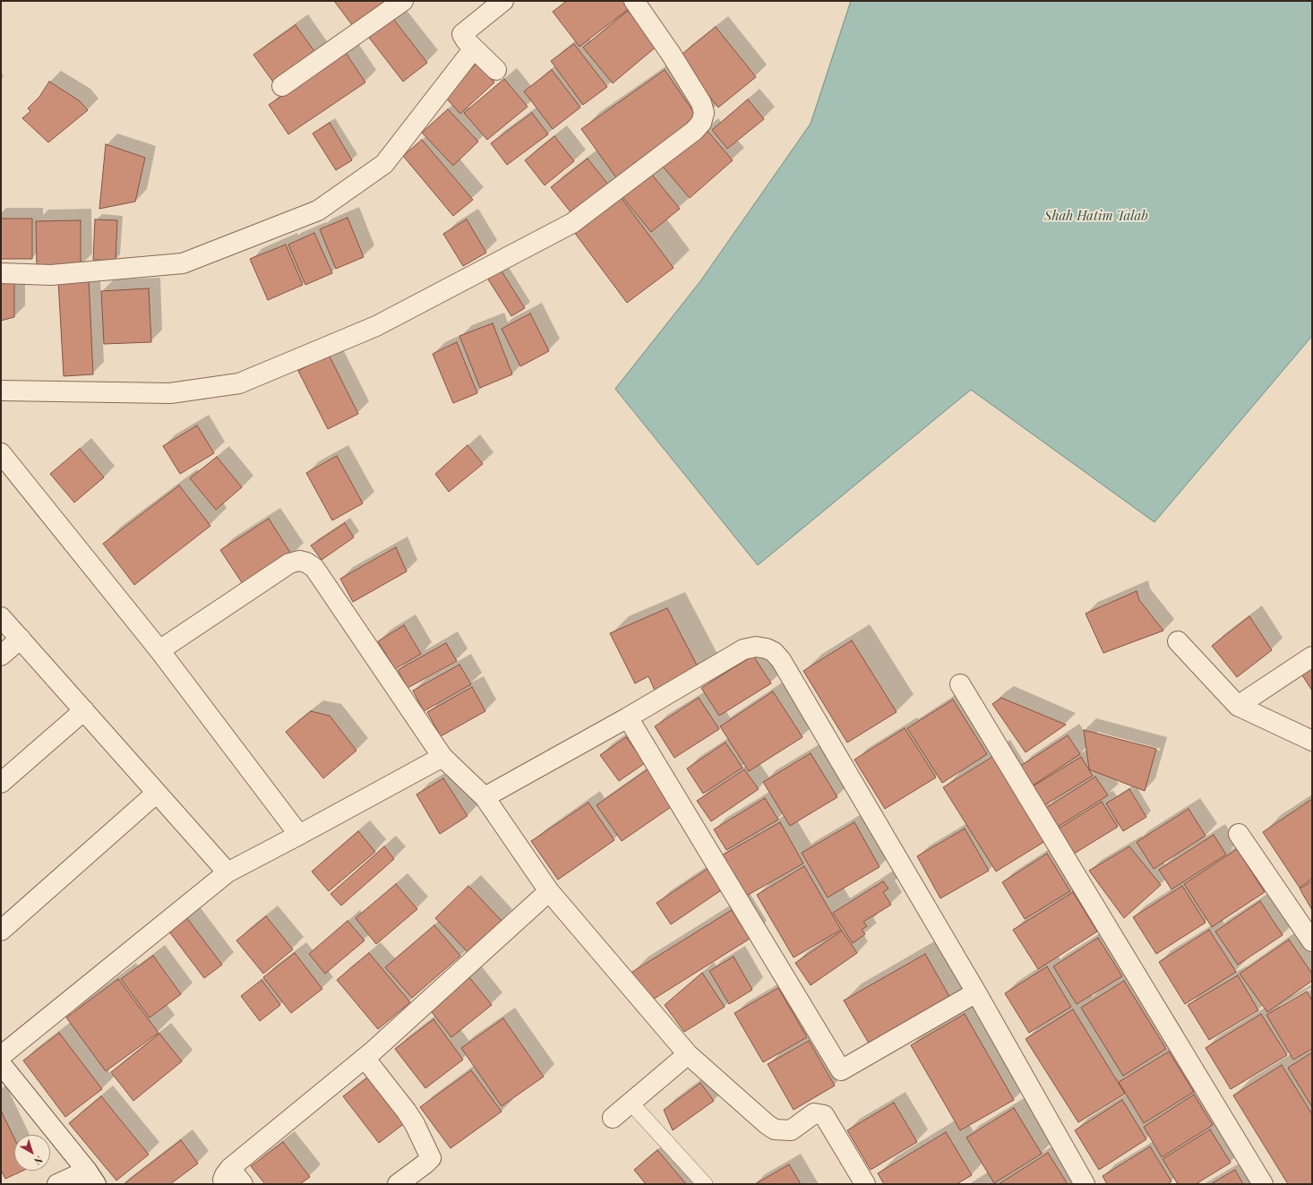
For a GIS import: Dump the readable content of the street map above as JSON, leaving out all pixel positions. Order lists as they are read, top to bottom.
{
  "water": ["Shah Hatim Talab"],
  "north": "bottom right"
}
